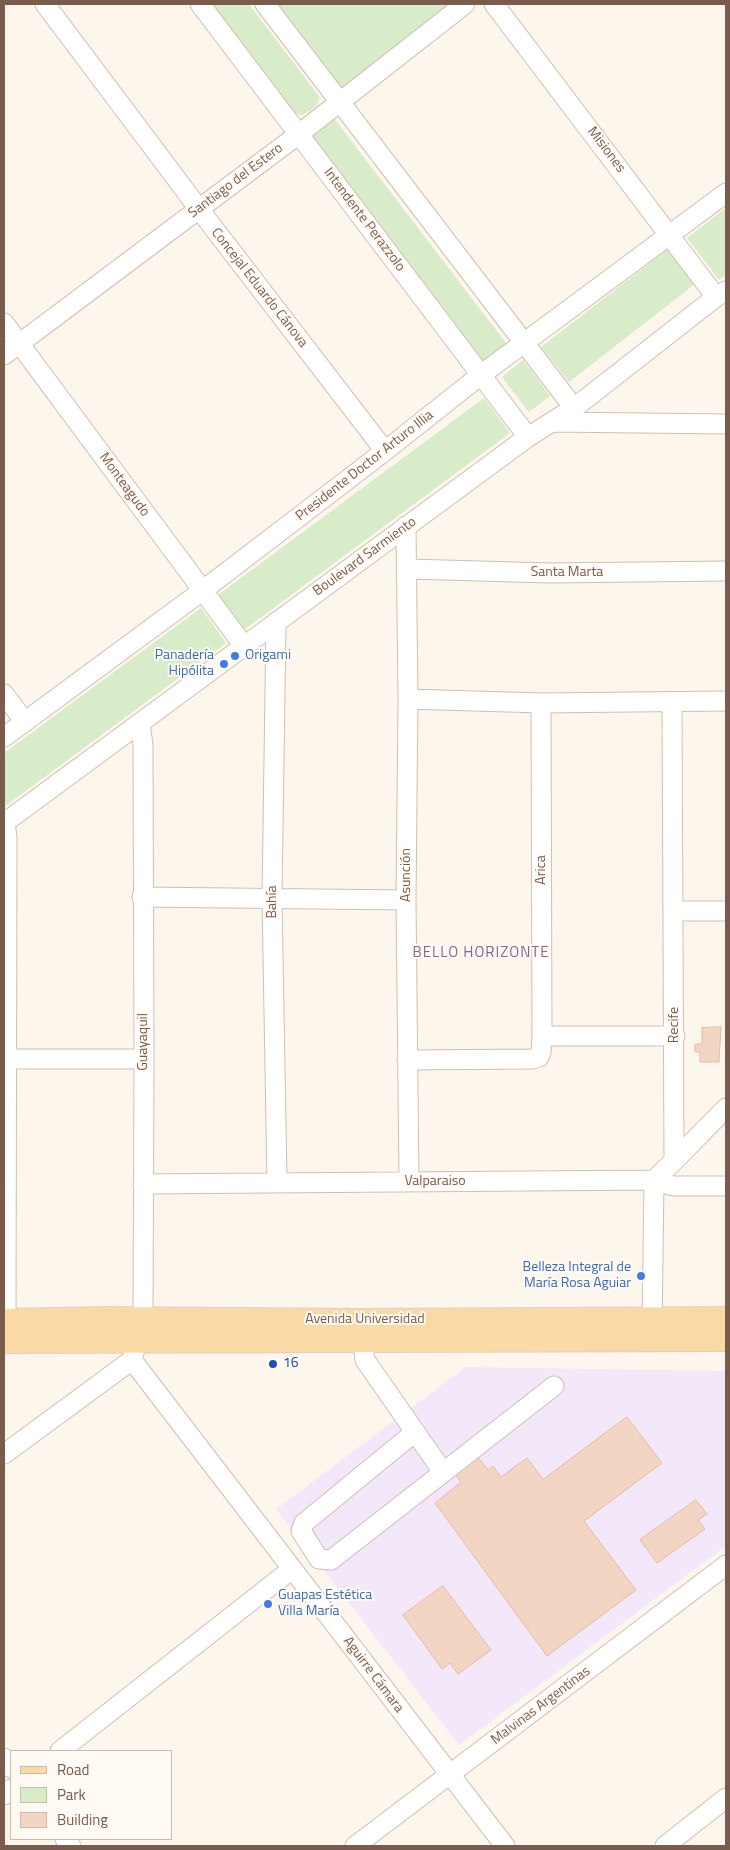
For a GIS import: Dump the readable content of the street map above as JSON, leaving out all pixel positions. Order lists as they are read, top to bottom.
{
  "streets": {
    "main road": ["Avenida Universidad"],
    "street": [
      "Misiones",
      "Santiago del Estero",
      "Intendente Perazzolo",
      "Concejal Eduardo Cánova",
      "Presidente Doctor Arturo Illia",
      "Monteagudo",
      "Boulevard Sarmiento",
      "Santa Marta",
      "Arica",
      "Asunción",
      "Bahía",
      "Recife",
      "Guayaquil",
      "Valparaiso",
      "Aguirre Cámara",
      "Malvinas Argentinas"
    ]
  },
  "crossings": [
    ["Misiones", "Presidente Doctor Arturo Illia"],
    ["Misiones", "Boulevard Sarmiento"],
    ["Santiago del Estero", "Intendente Perazzolo"],
    ["Santiago del Estero", "Concejal Eduardo Cánova"],
    ["Santiago del Estero", "Monteagudo"],
    ["Intendente Perazzolo", "Presidente Doctor Arturo Illia"],
    ["Intendente Perazzolo", "Boulevard Sarmiento"],
    ["Concejal Eduardo Cánova", "Presidente Doctor Arturo Illia"],
    ["Presidente Doctor Arturo Illia", "Monteagudo"],
    ["Monteagudo", "Boulevard Sarmiento"],
    ["Boulevard Sarmiento", "Asunción"],
    ["Boulevard Sarmiento", "Bahía"],
    ["Boulevard Sarmiento", "Guayaquil"],
    ["Santa Marta", "Asunción"],
    ["Arica", "Asunción"],
    ["Asunción", "Valparaiso"],
    ["Bahía", "Valparaiso"],
    ["Guayaquil", "Valparaiso"],
    ["Guayaquil", "Avenida Universidad"],
    ["Guayaquil", "Aguirre Cámara"],
    ["Avenida Universidad", "Aguirre Cámara"],
    ["Aguirre Cámara", "Malvinas Argentinas"]
  ],
  "districts": ["BELLO HORIZONTE"],
  "places": [
    "Origami",
    "Panadería Hipólita",
    "Belleza Integral de María Rosa Aguiar",
    "16",
    "Guapas Estética Villa María"
  ],
  "legend": ["Road", "Park", "Building"]
}
